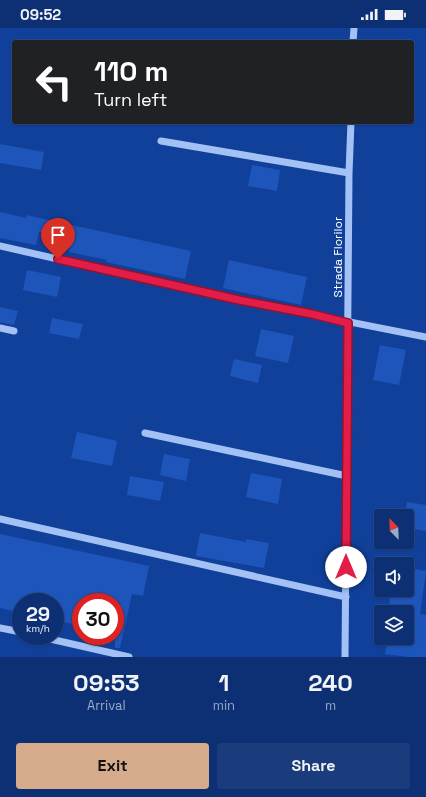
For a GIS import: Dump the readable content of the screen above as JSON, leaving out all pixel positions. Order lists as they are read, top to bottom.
{
  "streets": {
    "street": ["Strada Florilor"]
  },
  "north": "top left",
  "page": {
    "status": "09:52",
    "turn": ["110 m", "Turn left"],
    "speed": "29 km/h",
    "limit": "30",
    "eta": [
      "09:53",
      "Arrival",
      "1",
      "min",
      "240",
      "m"
    ],
    "buttons": ["Exit", "Share"]
  }
}
